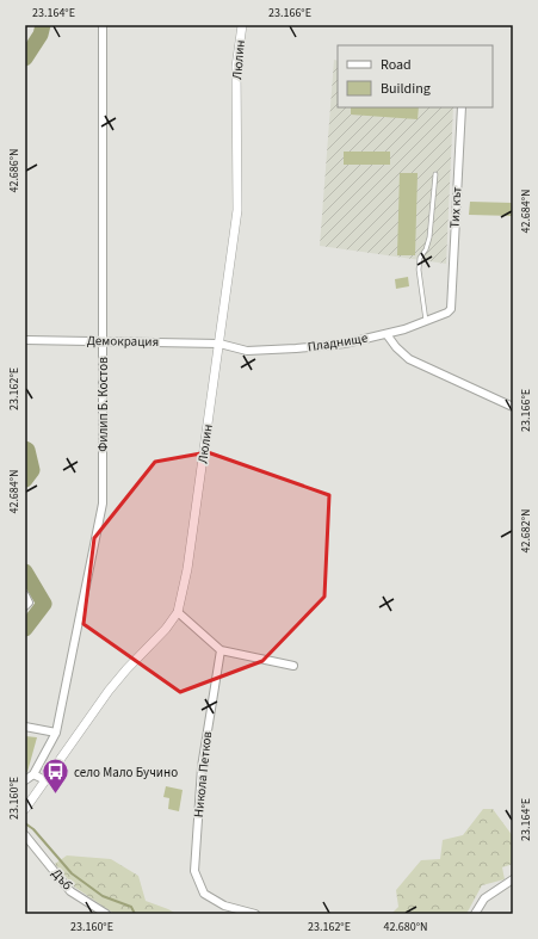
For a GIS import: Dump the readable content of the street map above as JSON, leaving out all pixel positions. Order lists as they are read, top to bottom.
{
  "streets": {
    "street": [
      "Люлин",
      "Тих кът",
      "Демокрация",
      "Пладнище",
      "Филип Б. Костов",
      "Никола Петков",
      "Дъб"
    ]
  },
  "crossings": [
    ["Люлин", "Демокрация"],
    ["Люлин", "Пладнище"],
    ["Тих кът", "Пладнище"],
    ["Демокрация", "Пладнище"],
    ["Демокрация", "Филип Б. Костов"]
  ],
  "places": {
    "bus stop": ["село Мало Бучино"]
  },
  "legend": ["Road", "Building"],
  "coordinates": [
    "23.164°E",
    "23.166°E",
    "42.686°N",
    "42.684°N",
    "23.162°E",
    "42.682°N",
    "23.160°E",
    "42.680°N"
  ]
}
